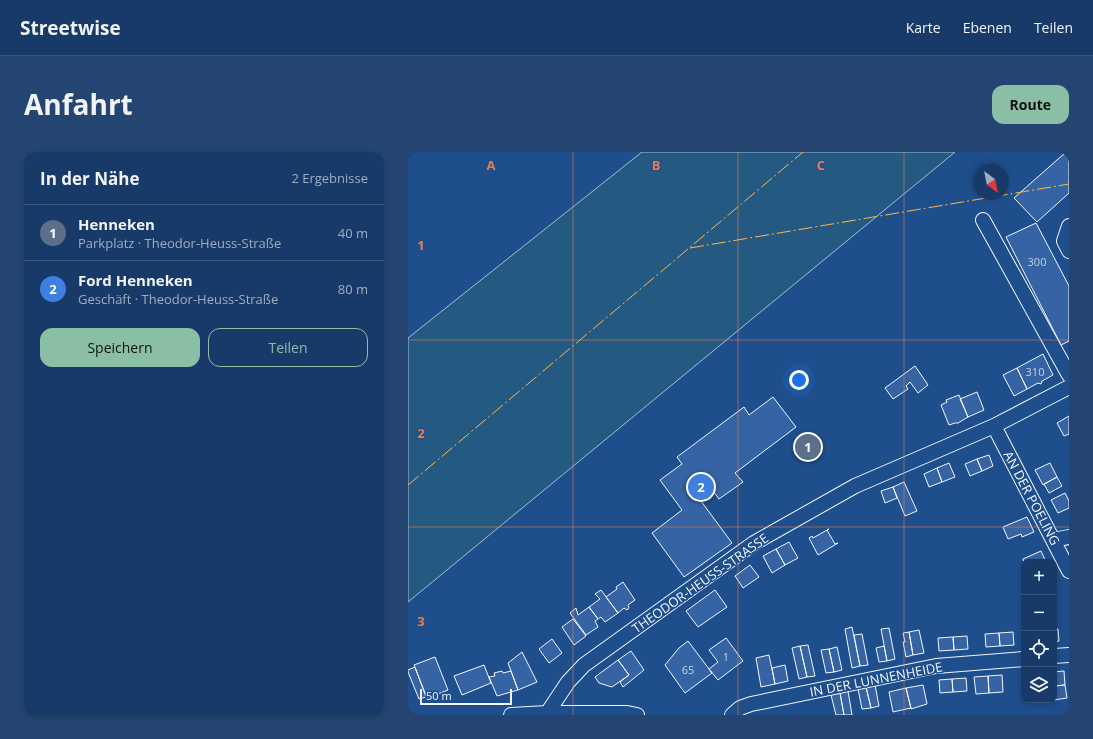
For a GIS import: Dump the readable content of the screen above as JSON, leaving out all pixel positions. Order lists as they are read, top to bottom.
{
  "streets": {
    "street": ["AN DER POELING", "THEODOR-HEUSS-STRASSE", "IN DER LUNNENHEIDE"]
  },
  "crossings": [
    ["AN DER POELING", "THEODOR-HEUSS-STRASSE"]
  ],
  "house_numbers": [
    "300",
    "310",
    "1",
    "65"
  ],
  "scale_bar": "50 m",
  "north": "bottom right",
  "page": {
    "header": "Streetwise",
    "nav": ["Karte", "Ebenen", "Teilen"],
    "title": "Anfahrt",
    "buttons": [
      "Route",
      ["Speichern", "Teilen"]
    ],
    "heading": ["In der Nähe", "2 Ergebnisse"],
    "list": [
      {
        "mark": "1",
        "name": "Henneken",
        "note": "Parkplatz · Theodor-Heuss-Straße",
        "value": "40 m"
      },
      {
        "mark": "2",
        "name": "Ford Henneken",
        "note": "Geschäft · Theodor-Heuss-Straße",
        "value": "80 m"
      }
    ],
    "pins": ["1", "2"],
    "map_buttons": ["+", "−"],
    "scale": "50 m"
  },
  "grid": {
    "columns": ["A", "B", "C"],
    "rows": ["1", "2", "3"]
  }
}
